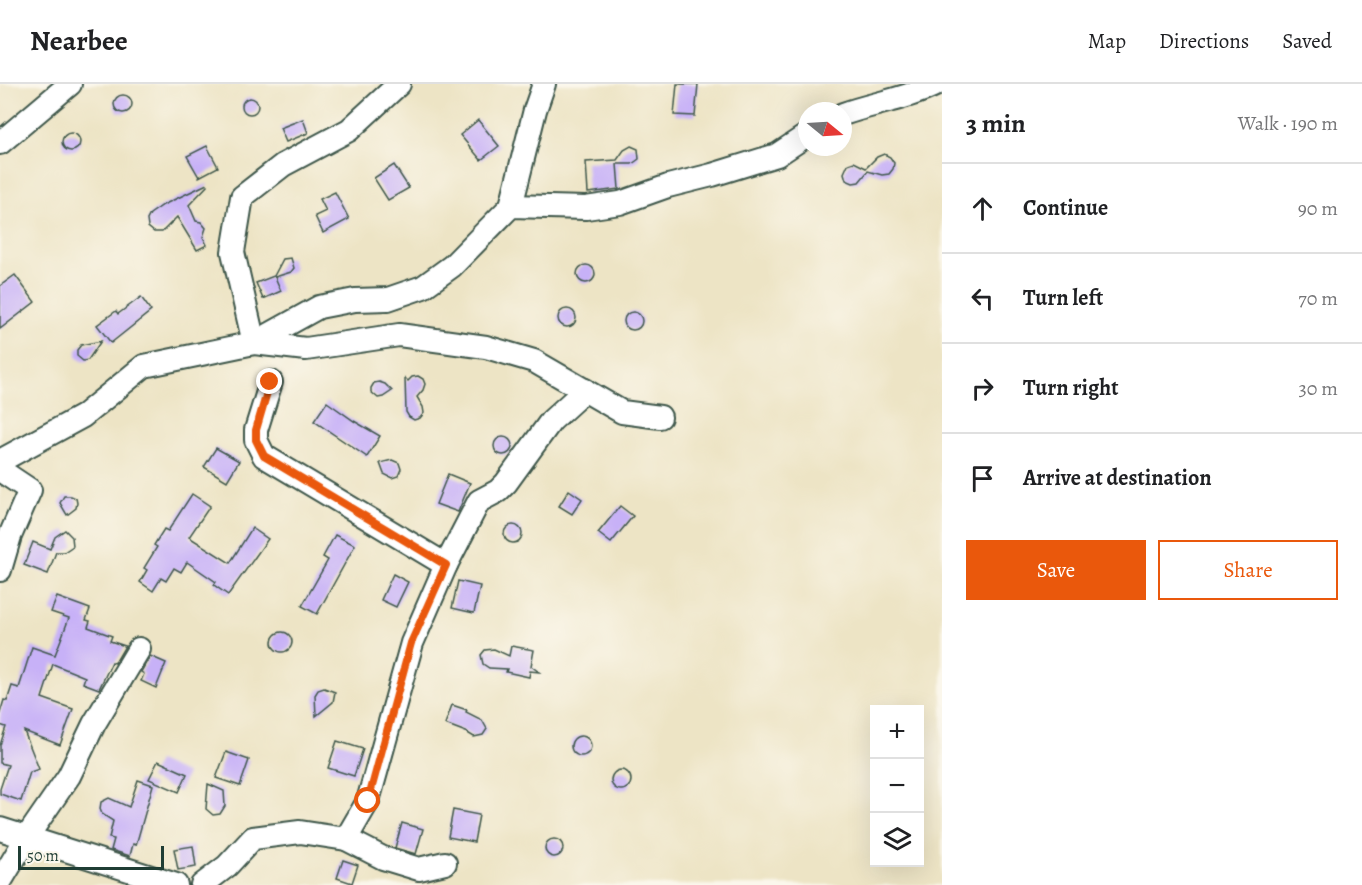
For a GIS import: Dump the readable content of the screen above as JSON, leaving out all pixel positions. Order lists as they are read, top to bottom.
{
  "scale_bar": "50 m",
  "north": "right",
  "page": {
    "header": "Nearbee",
    "nav": ["Map", "Directions", "Saved"],
    "heading": ["3 min", "Walk · 190 m"],
    "list": [
      ["Continue", "90 m"],
      ["Turn left", "70 m"],
      ["Turn right", "30 m"],
      "Arrive at destination"
    ],
    "buttons": ["Save", "Share"],
    "map_buttons": ["+", "−"],
    "scale": "50 m"
  }
}
